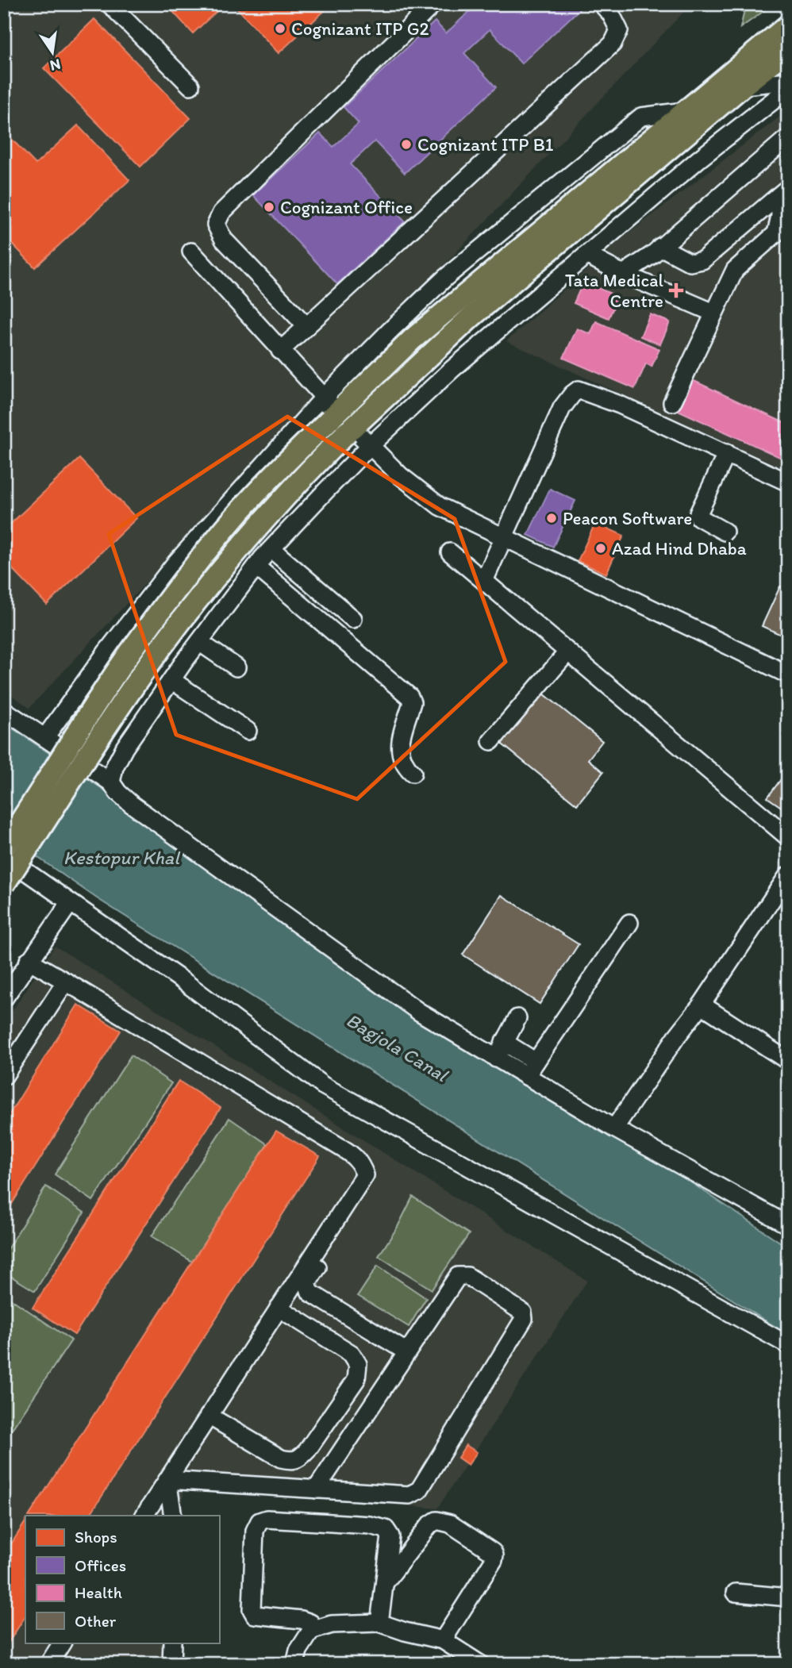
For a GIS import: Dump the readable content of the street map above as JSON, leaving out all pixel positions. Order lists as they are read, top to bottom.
{
  "water": ["Kestopur Khal", "Bagjola Canal"],
  "places": {
    "other": [
      "Cognizant ITP G2",
      "Cognizant ITP B1",
      "Cognizant Office",
      "Peacon Software",
      "Azad Hind Dhaba"
    ],
    "health": ["Tata Medical Centre"]
  },
  "legend": [
    "Shops",
    "Offices",
    "Health",
    "Other"
  ],
  "north": "bottom"
}
